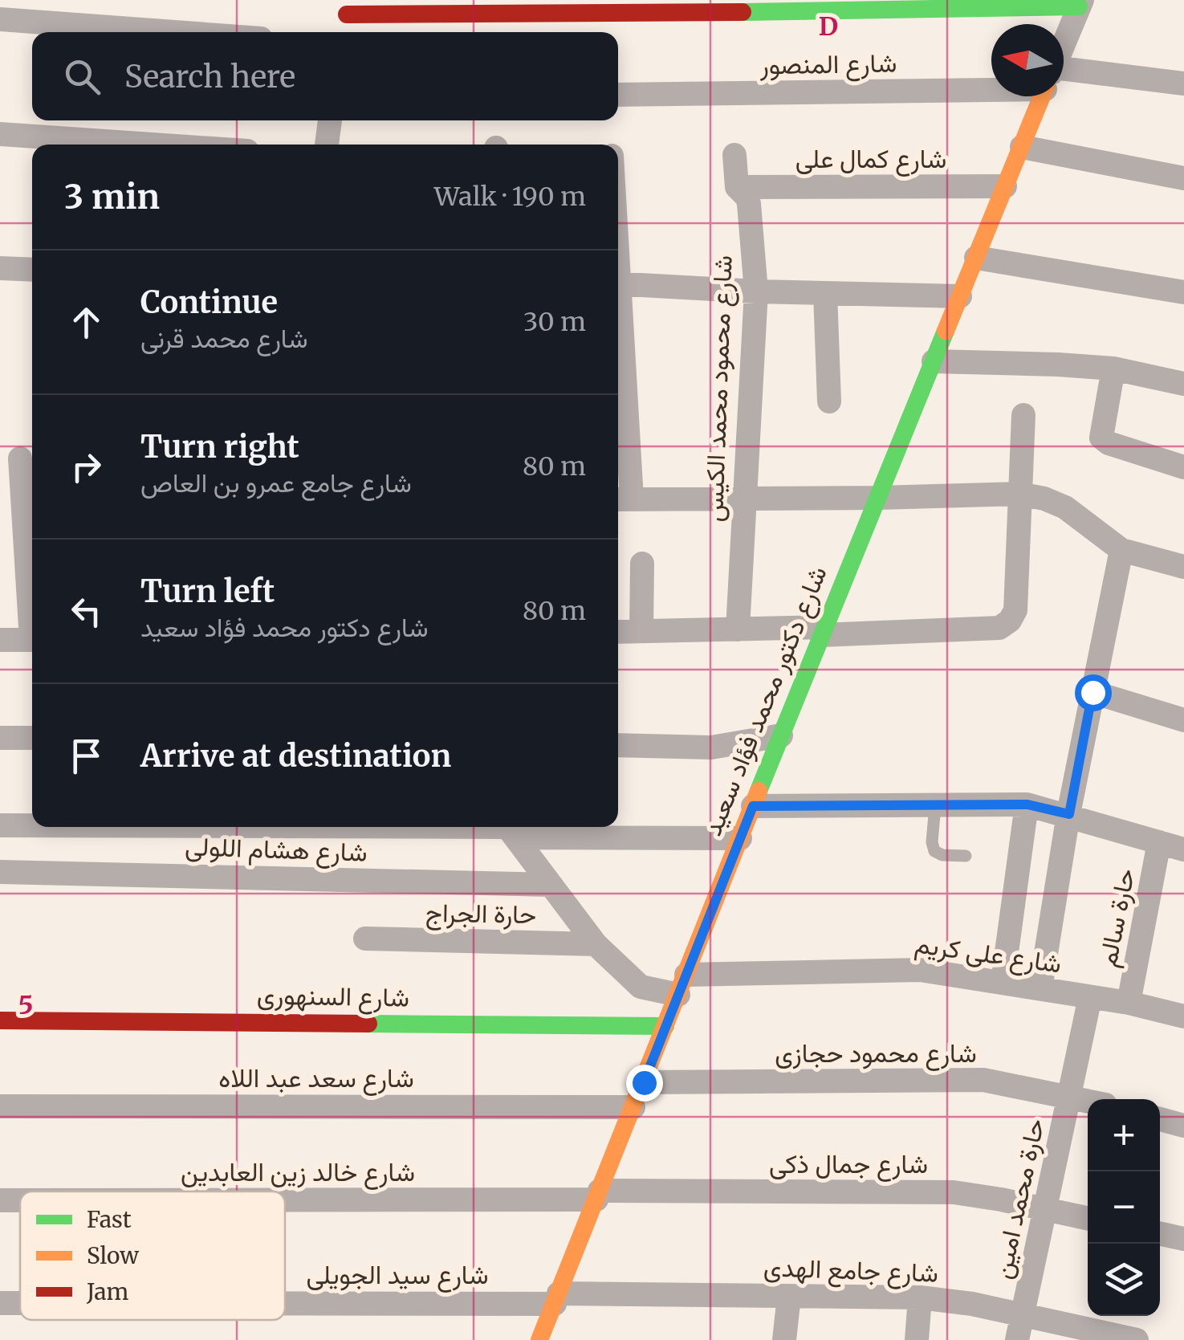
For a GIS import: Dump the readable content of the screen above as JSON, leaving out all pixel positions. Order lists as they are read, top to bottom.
{
  "streets": {
    "street": [
      "شارع المنصور",
      "شارع كمال على",
      "شارع محمود محمد الكيس",
      "شارع دكتور محمد فؤاد سعيد",
      "شارع هشام اللولى",
      "حارة الجراج",
      "حارة سالم",
      "شارع على كريم",
      "شارع السنهورى",
      "شارع محمود حجازى",
      "شارع سعد عبد اللاه",
      "شارع جمال ذكى",
      "شارع خالد زين العابدين",
      "حارة محمد امين",
      "شارع جامع الهدى",
      "شارع سيد الجويلى"
    ]
  },
  "crossings": [
    ["شارع كمال على", "شارع محمود محمد الكيس"],
    ["شارع كمال على", "شارع دكتور محمد فؤاد سعيد"],
    ["شارع دكتور محمد فؤاد سعيد", "شارع على كريم"],
    ["شارع دكتور محمد فؤاد سعيد", "شارع السنهورى"],
    ["شارع دكتور محمد فؤاد سعيد", "شارع محمود حجازى"],
    ["شارع دكتور محمد فؤاد سعيد", "شارع سعد عبد اللاه"],
    ["شارع دكتور محمد فؤاد سعيد", "شارع جمال ذكى"],
    ["شارع دكتور محمد فؤاد سعيد", "شارع خالد زين العابدين"],
    ["شارع دكتور محمد فؤاد سعيد", "شارع جامع الهدى"],
    ["شارع دكتور محمد فؤاد سعيد", "شارع سيد الجويلى"],
    ["شارع هشام اللولى", "شارع على كريم"],
    ["حارة الجراج", "شارع على كريم"],
    ["حارة سالم", "شارع على كريم"],
    ["شارع على كريم", "حارة محمد امين"],
    ["شارع محمود حجازى", "حارة محمد امين"],
    ["شارع جمال ذكى", "شارع خالد زين العابدين"],
    ["شارع جمال ذكى", "حارة محمد امين"],
    ["حارة محمد امين", "شارع جامع الهدى"],
    ["شارع جامع الهدى", "شارع سيد الجويلى"]
  ],
  "legend": ["Fast", "Slow", "Jam"],
  "north": "left",
  "page": {
    "search": "Search here",
    "heading": ["3 min", "Walk · 190 m"],
    "list": [
      ["Continue", "شارع محمد قرنى", "30 m"],
      ["Turn right", "شارع جامع عمرو بن العاص", "80 m"],
      ["Turn left", "شارع دكتور محمد فؤاد سعيد", "80 m"],
      "Arrive at destination"
    ],
    "map_buttons": ["+", "−"]
  },
  "grid": {
    "columns": ["D"],
    "rows": ["5"]
  }
}
